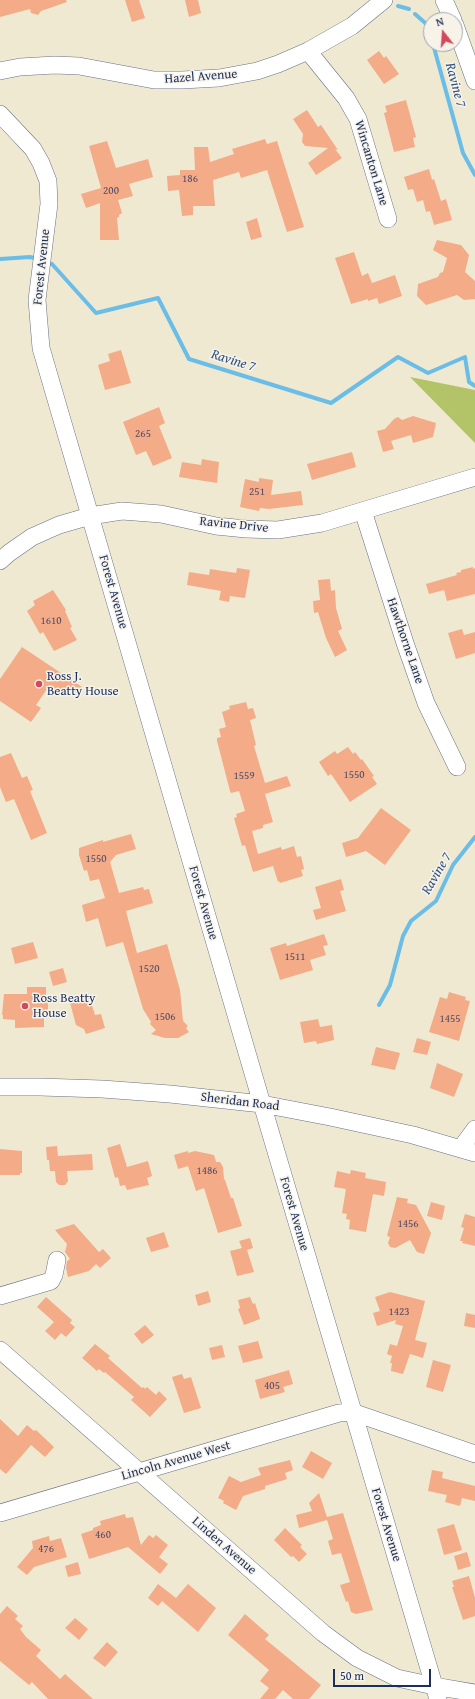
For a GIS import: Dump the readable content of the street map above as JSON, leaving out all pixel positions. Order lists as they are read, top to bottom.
{
  "streets": {
    "street": [
      "Hazel Avenue",
      "Wincanton Lane",
      "Forest Avenue",
      "Ravine Drive",
      "Hawthorne Lane",
      "Sheridan Road",
      "Lincoln Avenue West",
      "Linden Avenue"
    ]
  },
  "crossings": [
    ["Hazel Avenue", "Wincanton Lane"],
    ["Forest Avenue", "Ravine Drive"],
    ["Forest Avenue", "Sheridan Road"],
    ["Forest Avenue", "Lincoln Avenue West"],
    ["Forest Avenue", "Linden Avenue"],
    ["Ravine Drive", "Hawthorne Lane"],
    ["Lincoln Avenue West", "Linden Avenue"]
  ],
  "water": ["Ravine 7"],
  "places": ["Ross J. Beatty House", "Ross Beatty House"],
  "house_numbers": [
    "186",
    "200",
    "265",
    "251",
    "1610",
    "1550",
    "1559",
    "1550",
    "1511",
    "1520",
    "1506",
    "1455",
    "1486",
    "1456",
    "1423",
    "405",
    "460",
    "476"
  ],
  "scale_bar": "50 m",
  "north": "top"
}
